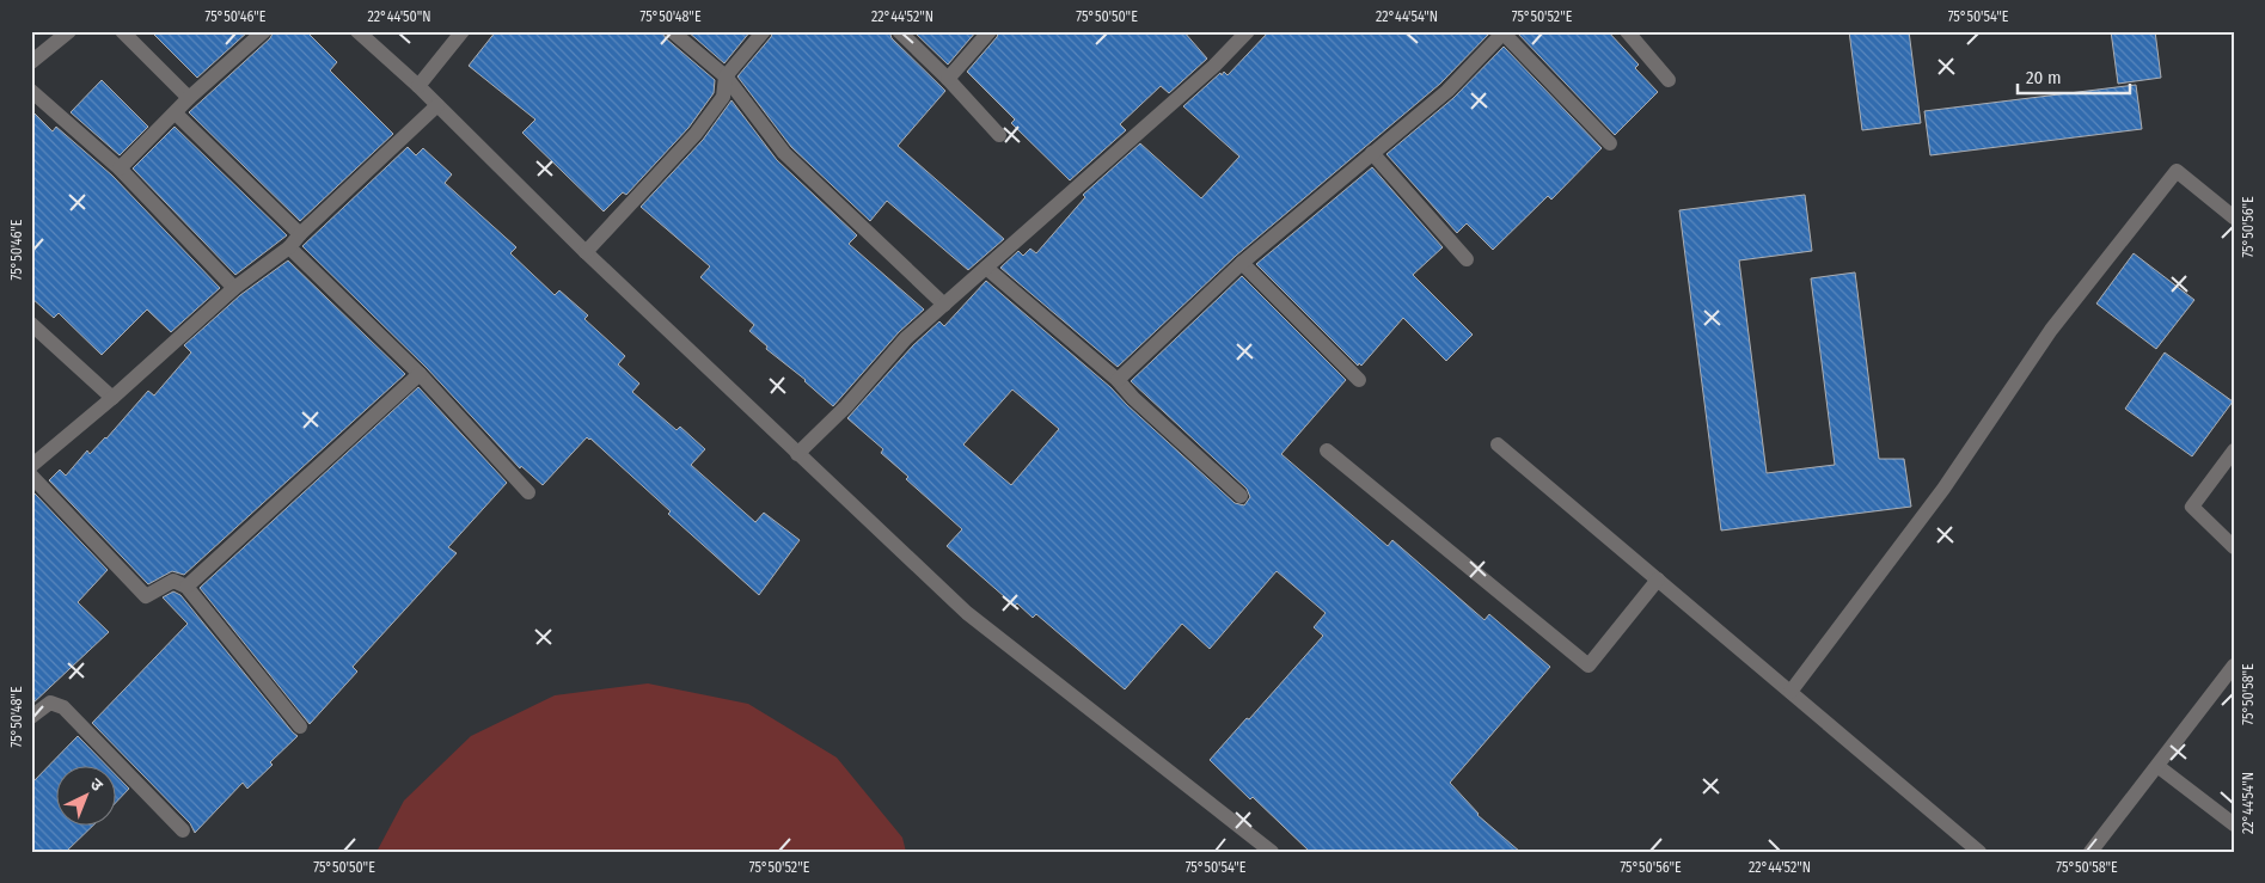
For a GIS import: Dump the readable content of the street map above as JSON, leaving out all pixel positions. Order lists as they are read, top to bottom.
{
  "scale_bar": "20 m",
  "north": "top right",
  "coordinates": [
    "75°50'46\"E",
    "22°44'50\"N",
    "75°50'48\"E",
    "22°44'52\"N",
    "75°50'50\"E",
    "22°44'54\"N",
    "75°50'52\"E",
    "75°50'54\"E",
    "75°50'56\"E",
    "75°50'58\"E"
  ]
}
